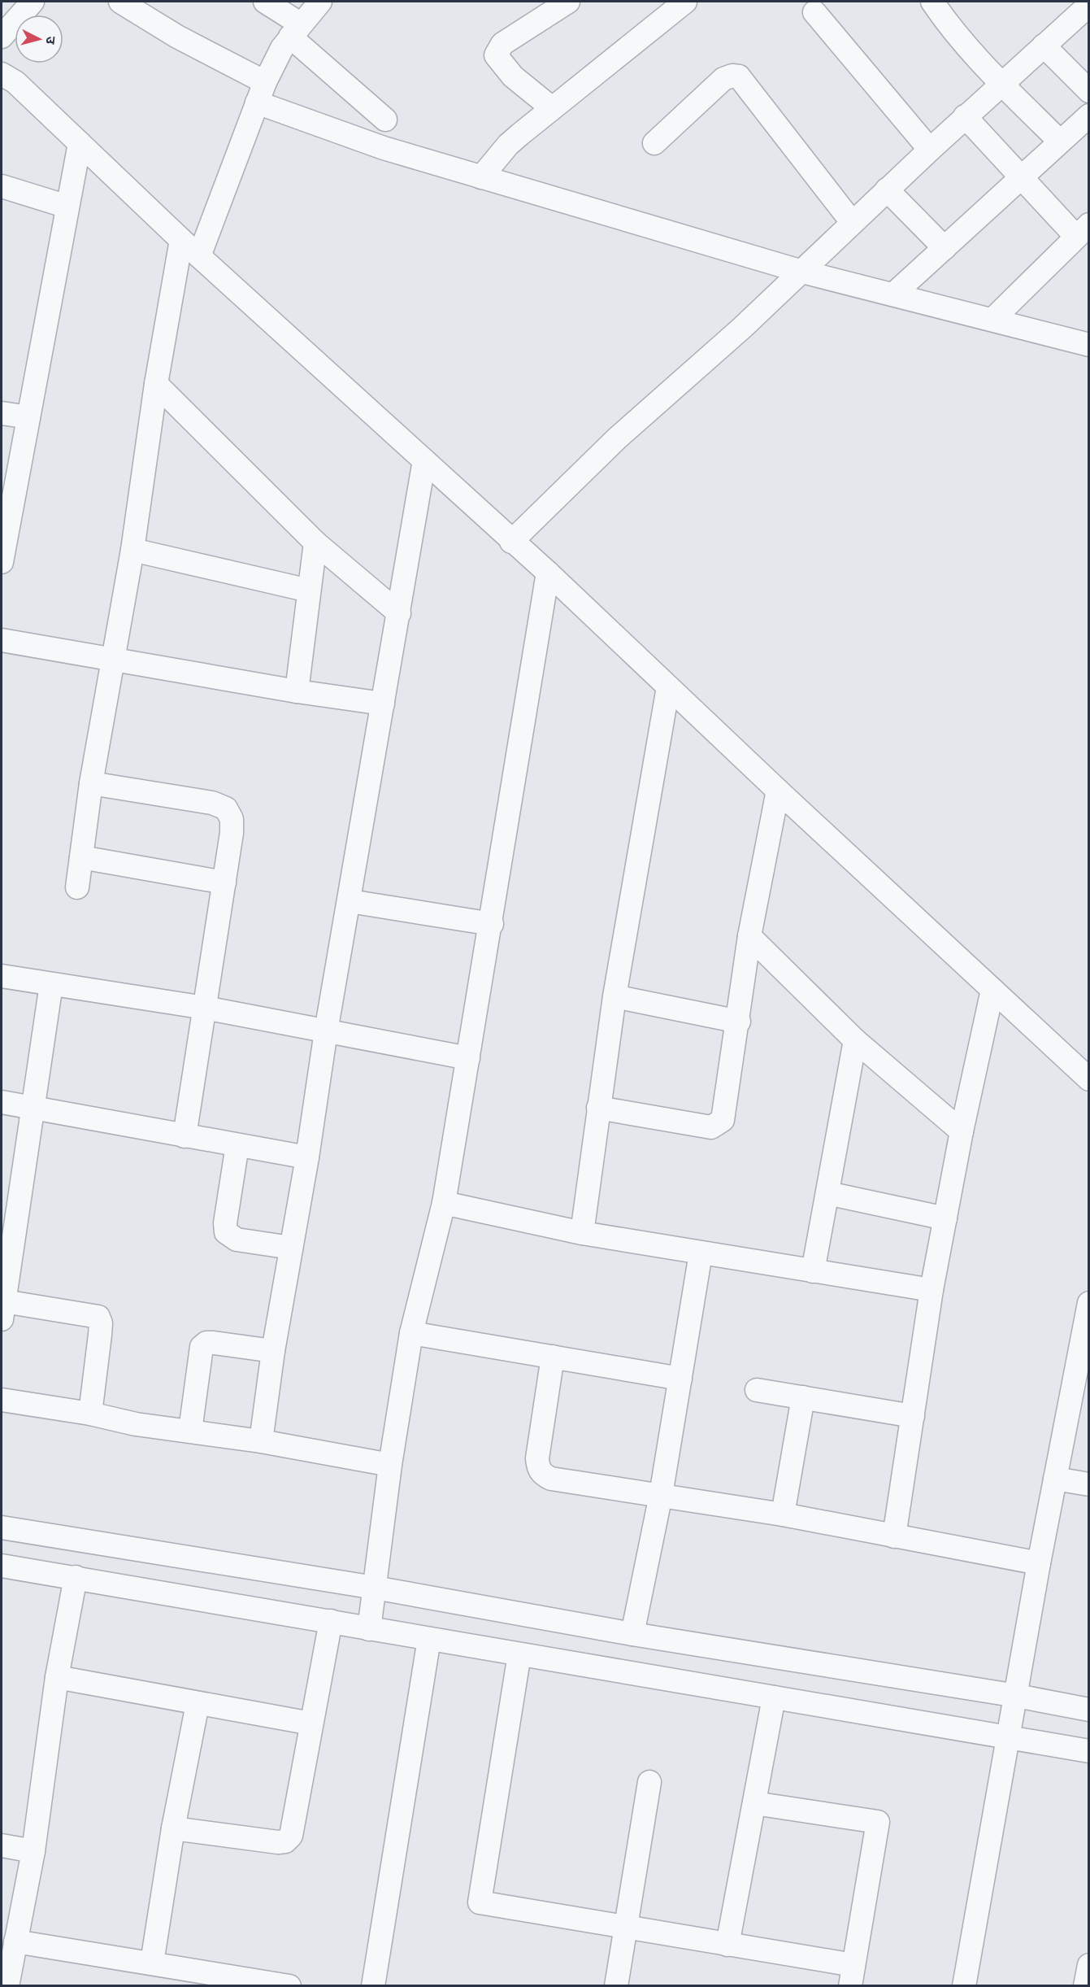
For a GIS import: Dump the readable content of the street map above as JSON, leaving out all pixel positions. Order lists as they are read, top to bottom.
{
  "north": "right"
}
